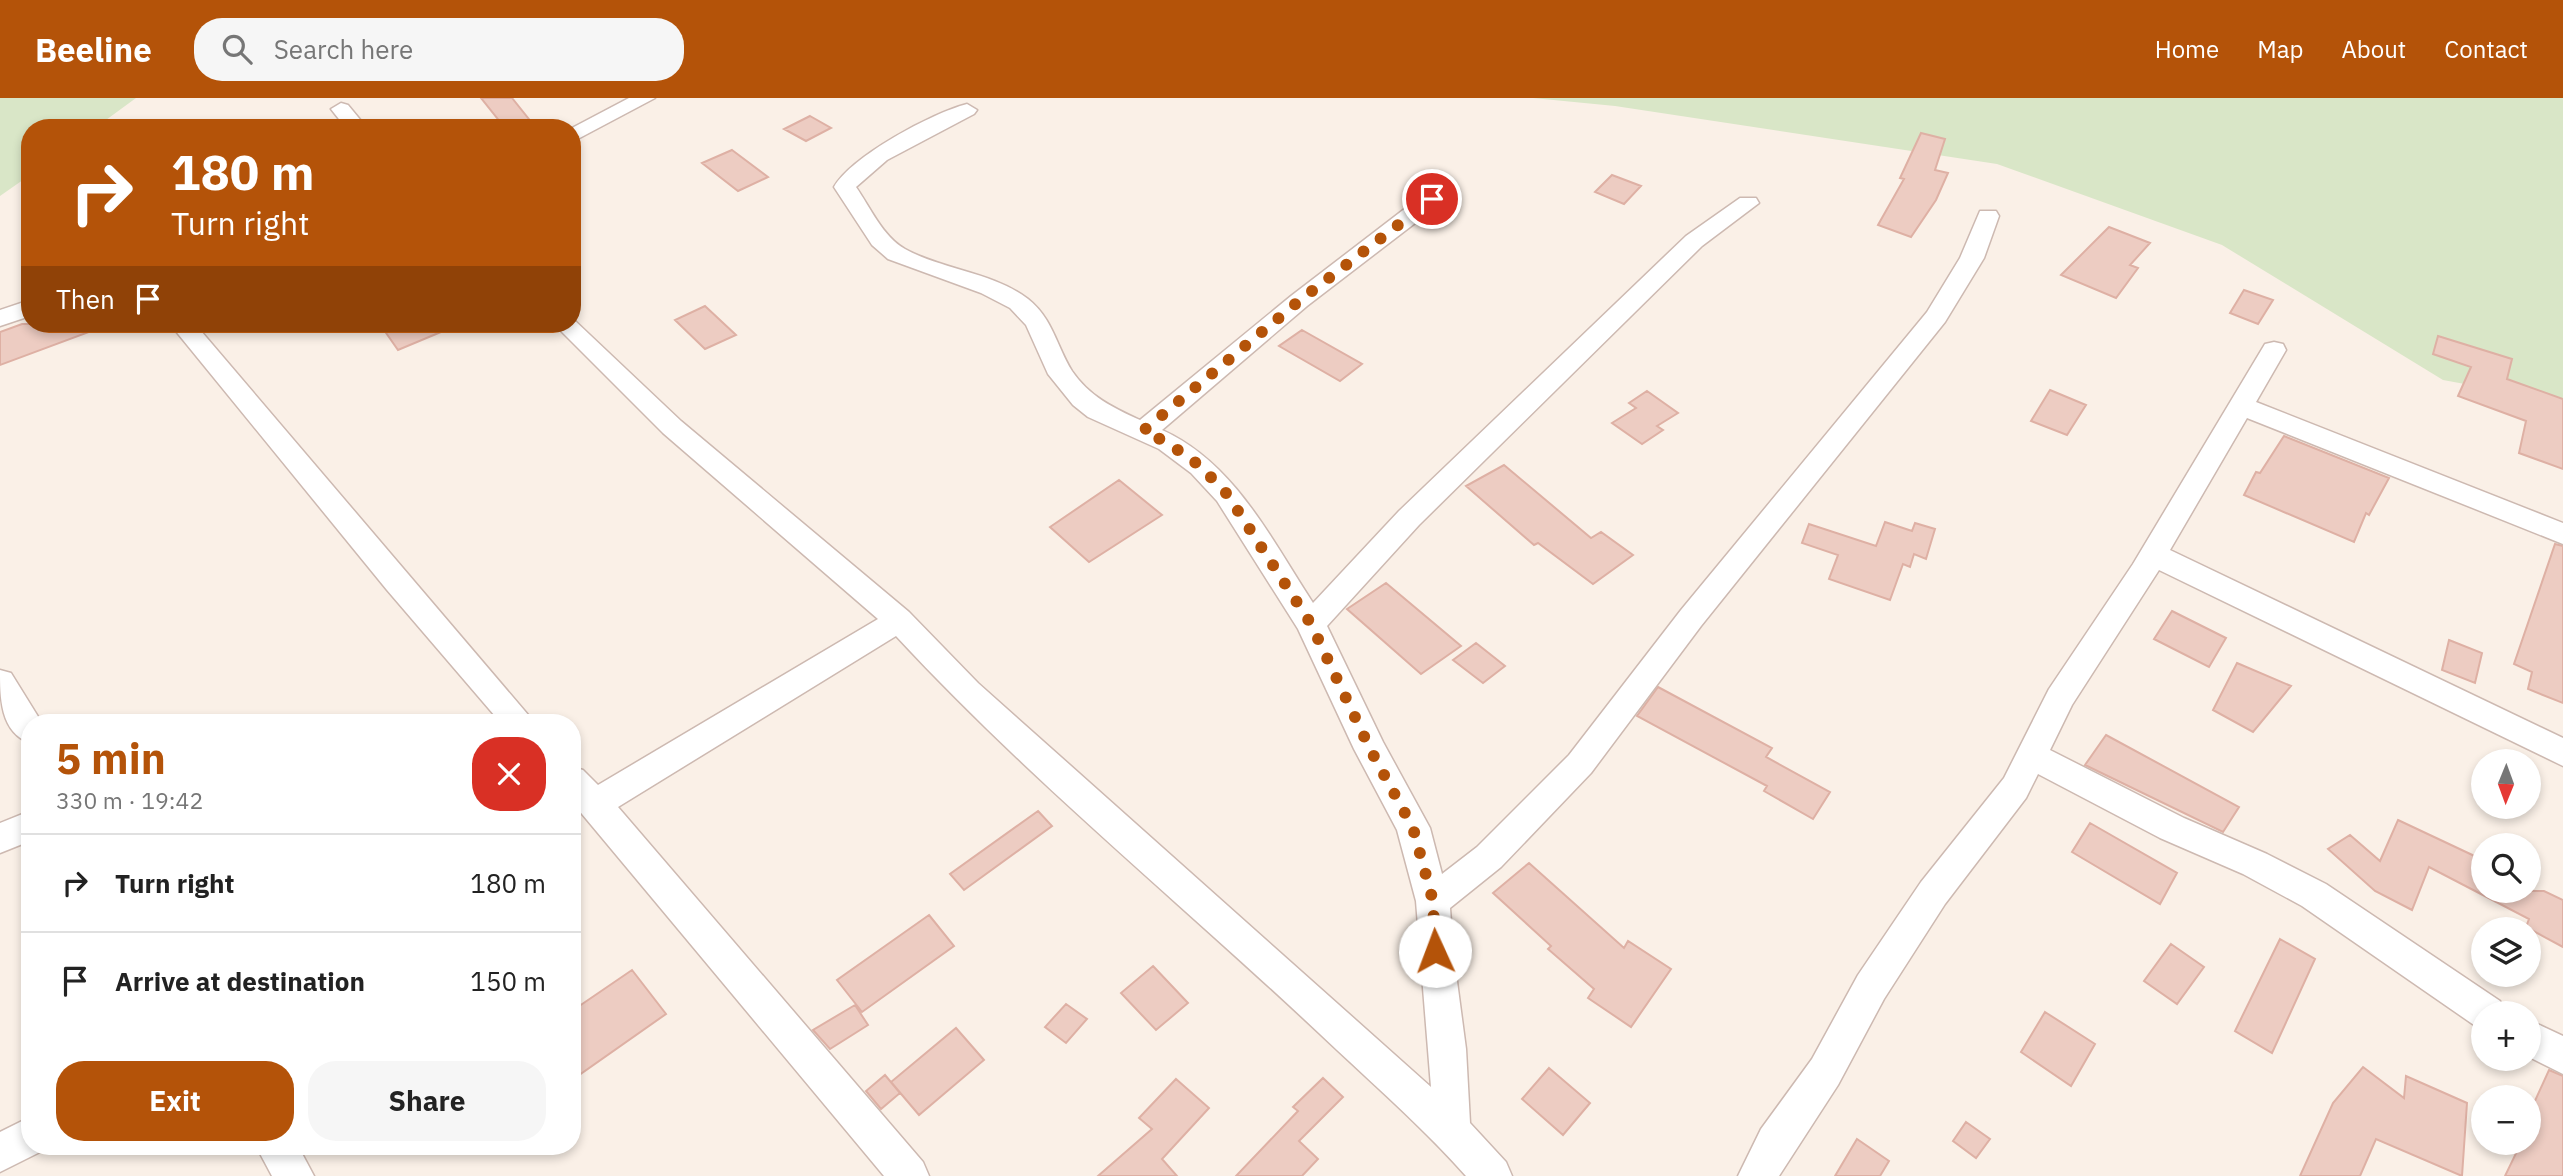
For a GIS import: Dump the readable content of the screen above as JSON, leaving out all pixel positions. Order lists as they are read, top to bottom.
{
  "north": "bottom",
  "page": {
    "header": "Beeline",
    "search": "Search here",
    "nav": [
      "Home",
      "Map",
      "About",
      "Contact"
    ],
    "turn": ["180 m", "Turn right"],
    "then": "Then",
    "heading": ["5 min", "330 m · 19:42"],
    "map_buttons": ["+", "−"],
    "list": [
      {
        "name": "Turn right",
        "value": "180 m"
      },
      {
        "name": "Arrive at destination",
        "value": "150 m"
      }
    ],
    "buttons": ["Exit", "Share"]
  }
}
